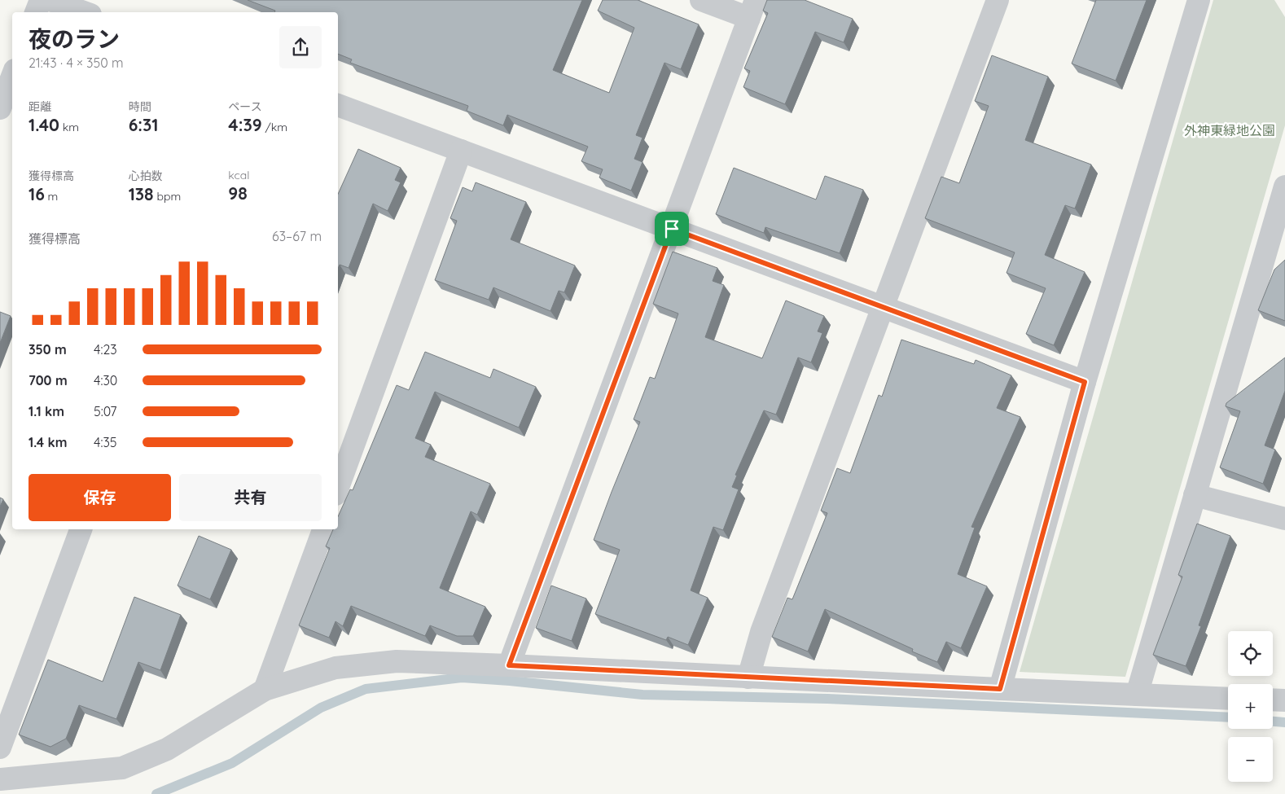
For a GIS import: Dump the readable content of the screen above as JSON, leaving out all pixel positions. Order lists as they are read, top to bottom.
{
  "parks": ["外神東緑地公園"],
  "page": {
    "heading": ["夜のラン", "21:43 · 4 × 350 m"],
    "stats": [
      ["距離", "1.40 km"],
      ["時間", "6:31"],
      ["ペース", "4:39 /km"],
      ["獲得標高", "16 m"],
      ["心拍数", "138 bpm"],
      ["kcal", "98"]
    ],
    "chart": ["獲得標高", "63–67 m"],
    "list": [
      {
        "name": "350 m",
        "note": "4:23"
      },
      {
        "name": "700 m",
        "note": "4:30"
      },
      {
        "name": "1.1 km",
        "note": "5:07"
      },
      {
        "name": "1.4 km",
        "note": "4:35"
      }
    ],
    "buttons": ["保存", "共有"],
    "map_buttons": ["+", "−"]
  }
}
